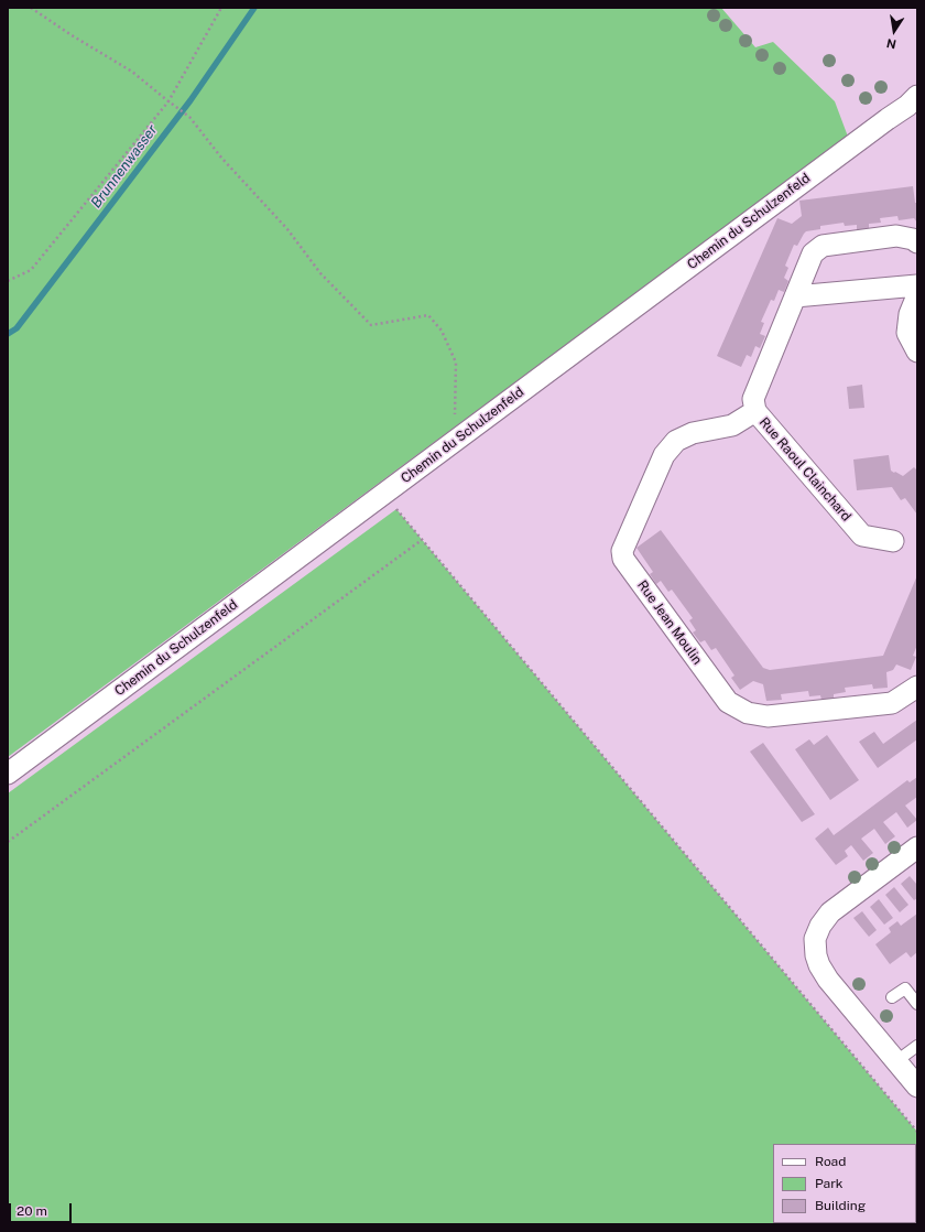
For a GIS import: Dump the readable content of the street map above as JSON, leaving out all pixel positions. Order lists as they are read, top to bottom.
{
  "streets": {
    "street": ["Chemin du Schulzenfeld", "Rue Raoul Clainchard", "Rue Jean Moulin"]
  },
  "crossings": [
    ["Rue Raoul Clainchard", "Rue Jean Moulin"]
  ],
  "water": ["Brunnenwasser"],
  "legend": ["Road", "Park", "Building"],
  "scale_bar": "20 m",
  "north": "bottom"
}
